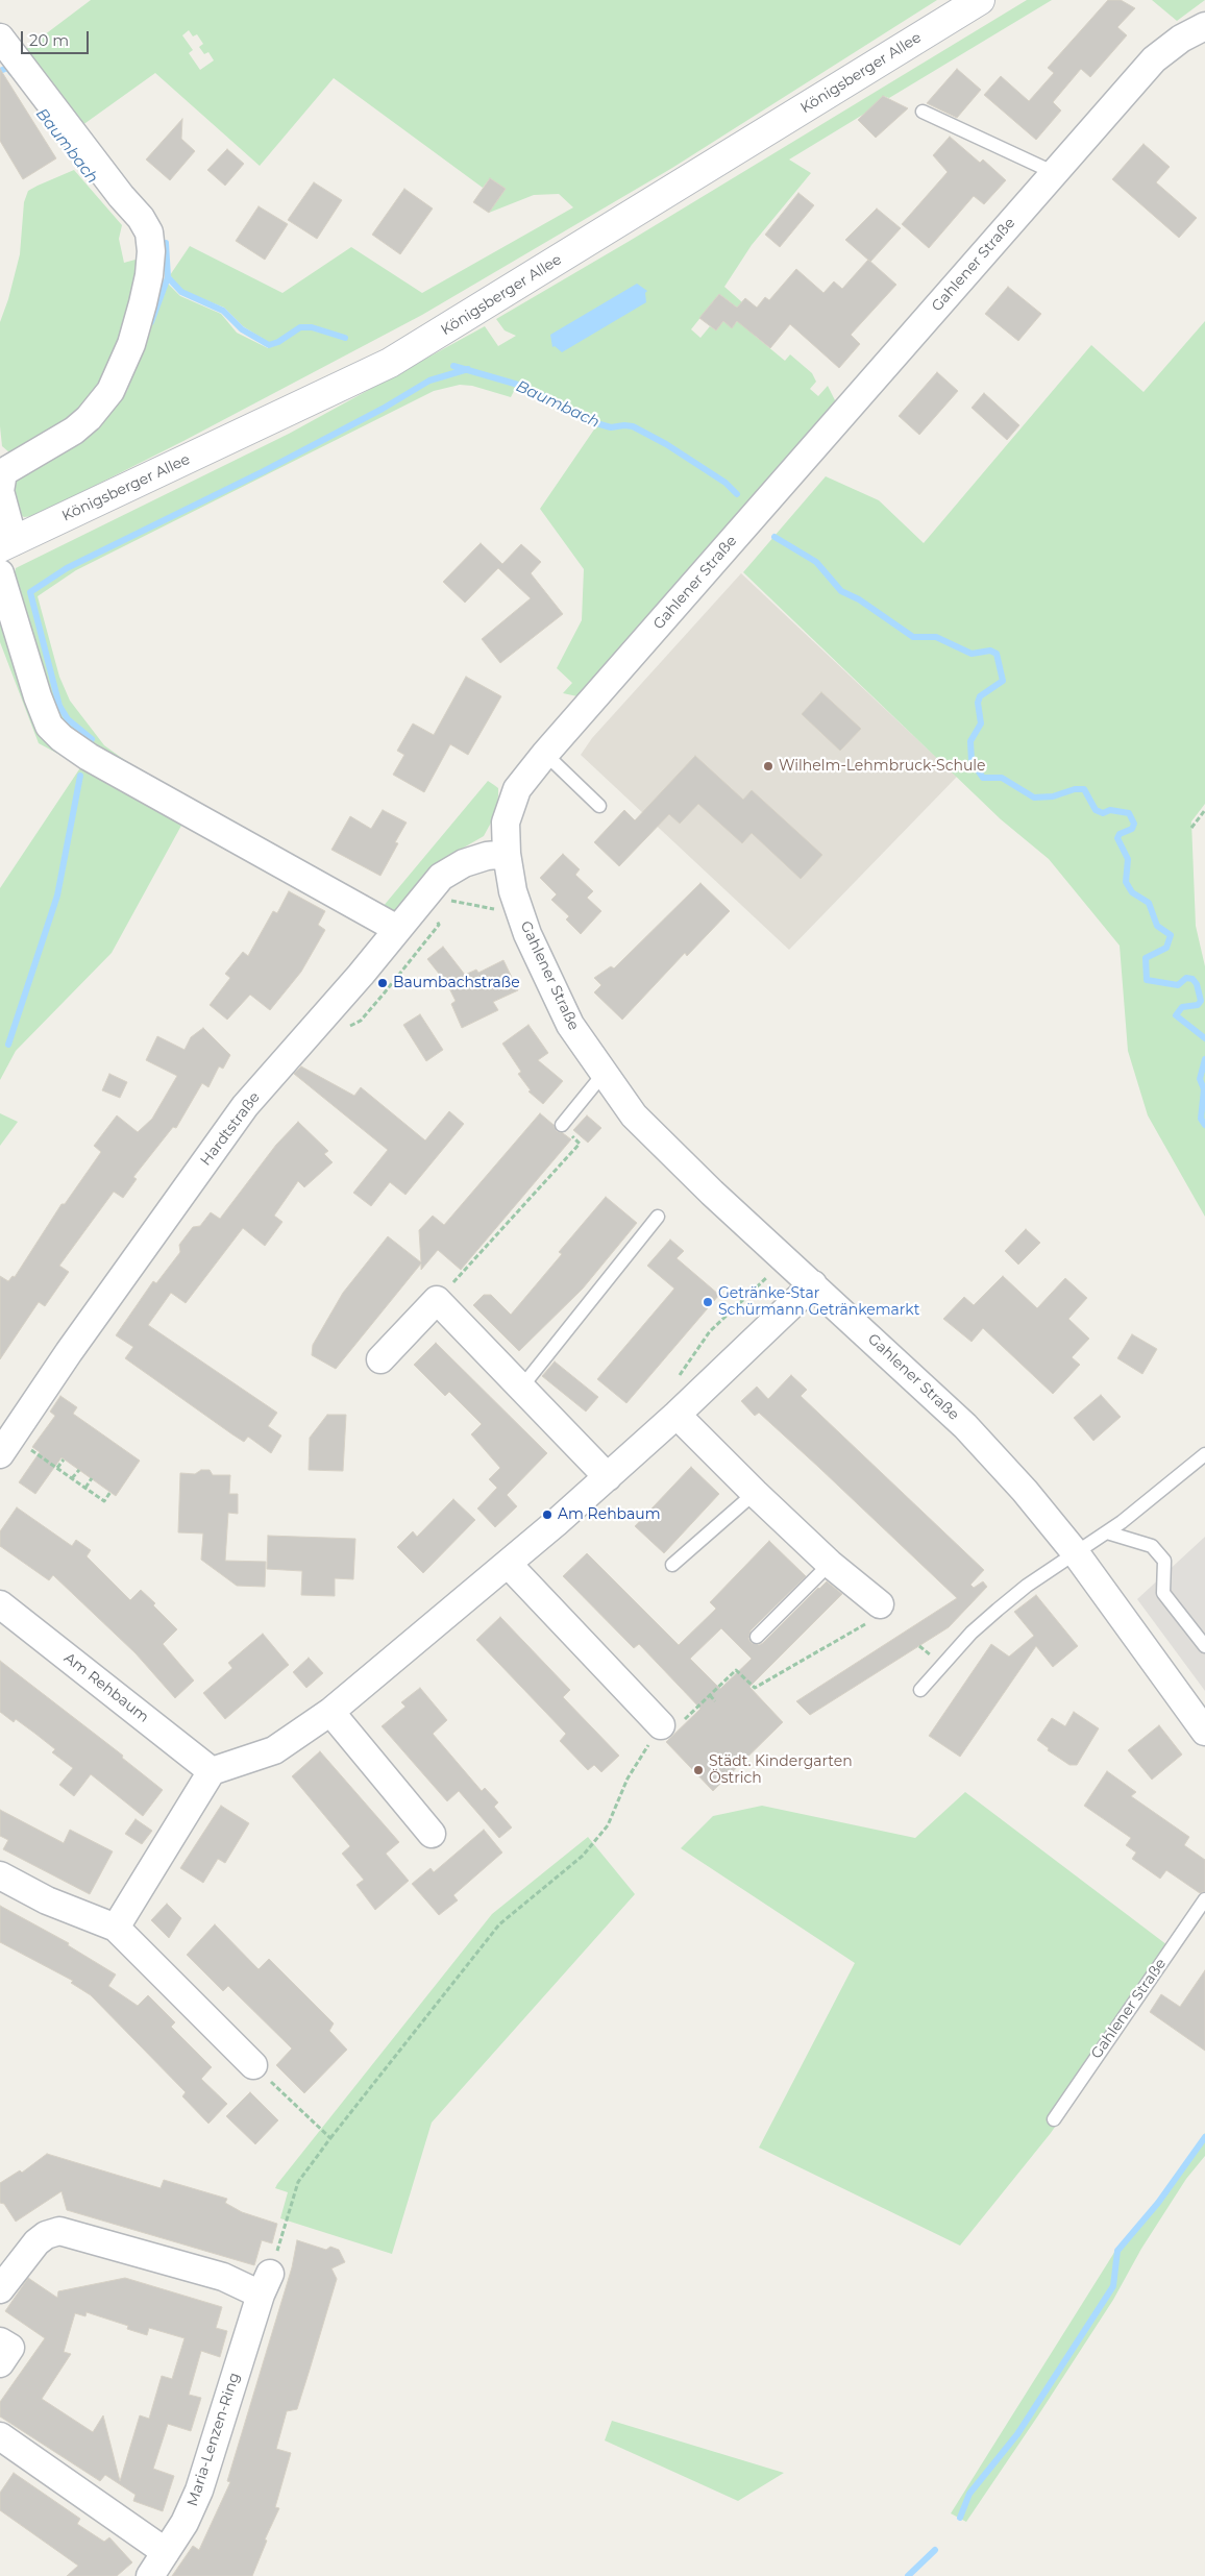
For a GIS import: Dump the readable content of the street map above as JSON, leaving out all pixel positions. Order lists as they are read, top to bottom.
{
  "streets": {
    "main road": ["Königsberger Allee"],
    "street": [
      "Gahlener Straße",
      "Hardtstraße",
      "Am Rehbaum",
      "Maria-Lenzen-Ring"
    ]
  },
  "crossings": [
    ["Gahlener Straße", "Hardtstraße"]
  ],
  "water": ["Baumbach"],
  "places": [
    "Wilhelm-Lehmbruck-Schule",
    "Baumbachstraße",
    "Getränke-Star Schürmann Getränkemarkt",
    "Am Rehbaum",
    "Städt. Kindergarten Östrich"
  ],
  "scale_bar": "20 m"
}
